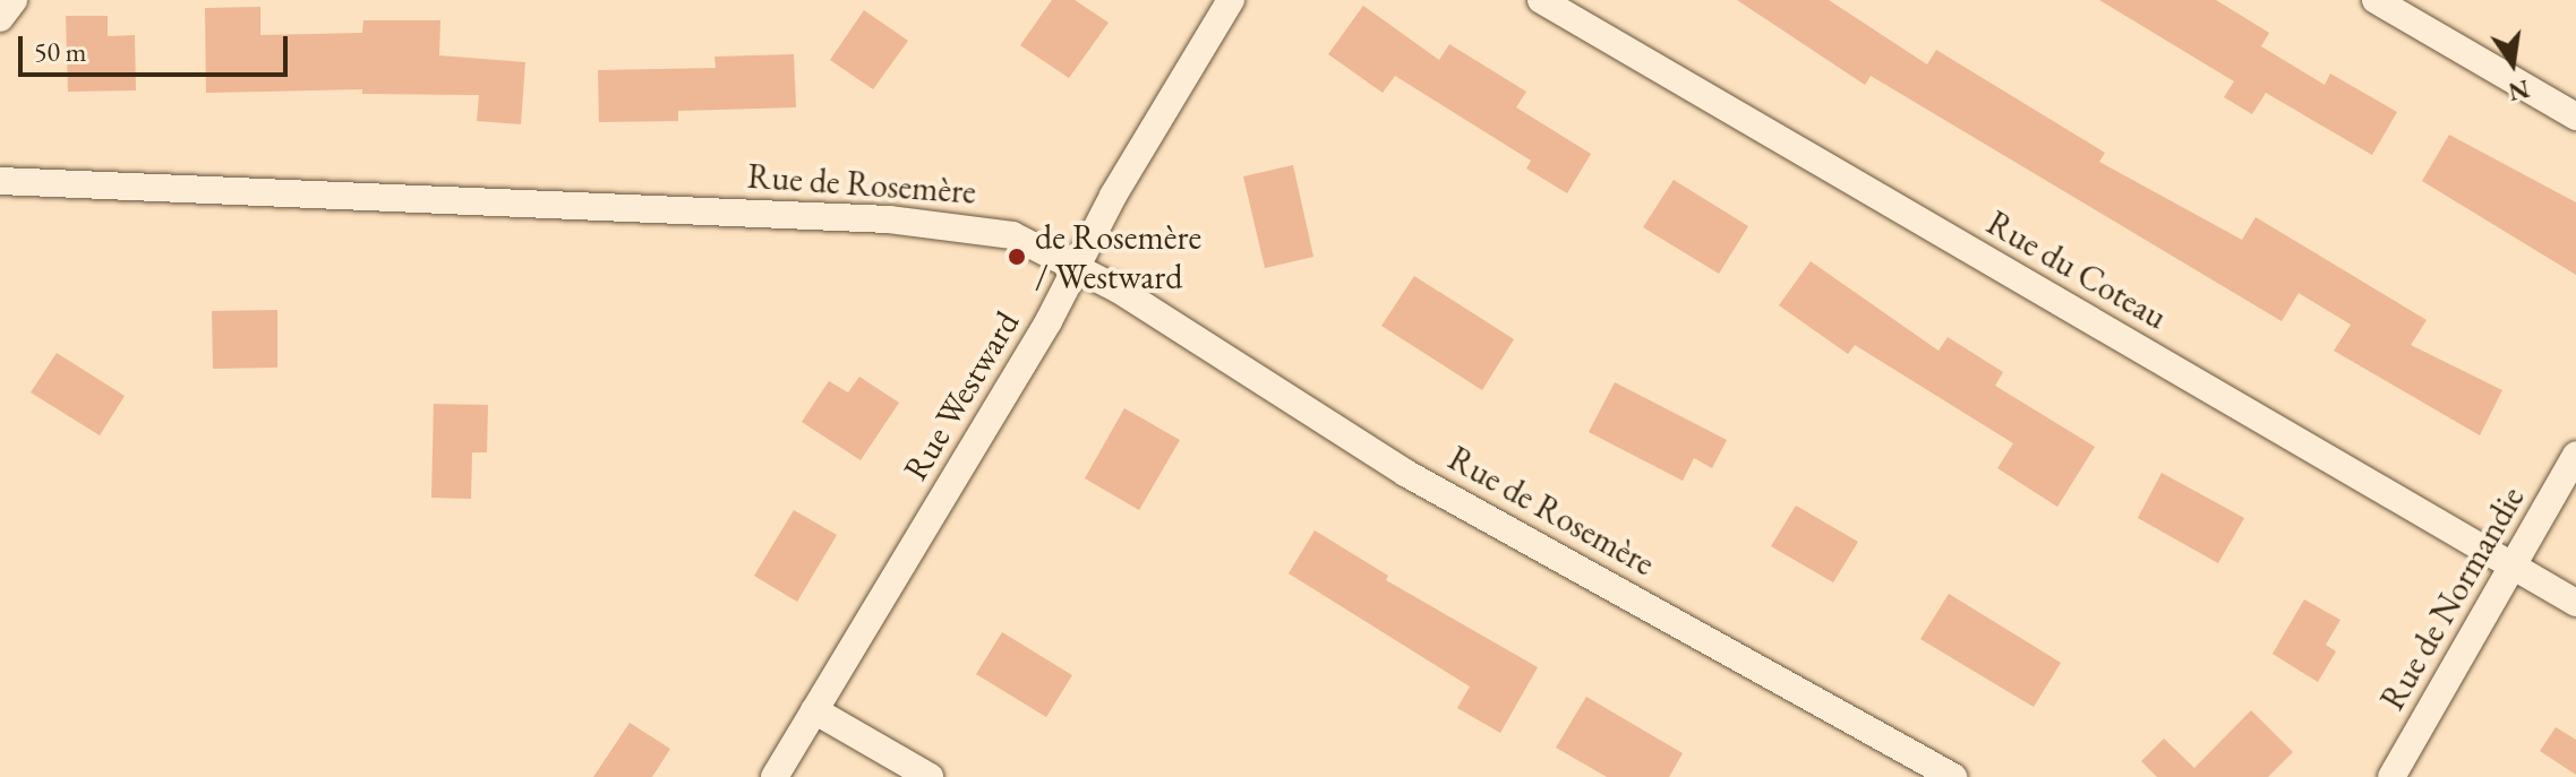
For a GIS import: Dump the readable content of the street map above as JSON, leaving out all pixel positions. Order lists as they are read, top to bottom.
{
  "streets": {
    "street": [
      "Rue de Rosemère",
      "Rue du Coteau",
      "Rue Westward",
      "Rue de Normandie"
    ]
  },
  "crossings": [
    ["Rue de Rosemère", "Rue Westward"],
    ["Rue du Coteau", "Rue de Normandie"]
  ],
  "places": ["de Rosemère / Westward"],
  "scale_bar": "50 m",
  "north": "bottom"
}
